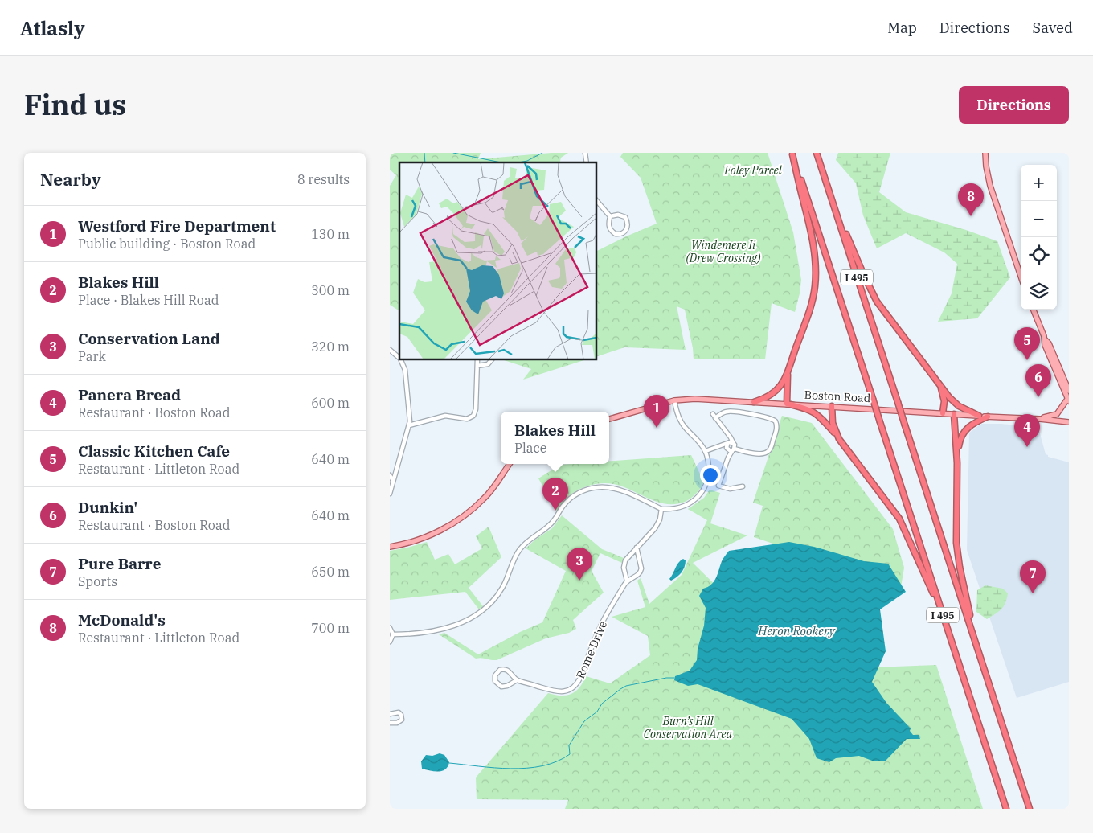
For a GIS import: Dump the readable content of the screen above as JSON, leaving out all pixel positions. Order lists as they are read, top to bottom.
{
  "streets": {
    "highway": ["I 495"],
    "main road": ["Boston Road"],
    "street": ["Rome Drive"]
  },
  "water": ["Heron Rookery"],
  "parks": ["Foley Parcel", "Windemere Ii (Drew Crossing)", "Burn’s Hill Conservation Area"],
  "page": {
    "header": "Atlasly",
    "nav": ["Map", "Directions", "Saved"],
    "title": "Find us",
    "buttons": "Directions",
    "heading": ["Nearby", "8 results"],
    "map_buttons": ["+", "−"],
    "pins": [
      "8",
      "5",
      "6",
      "1",
      "4",
      "2",
      "3",
      "7"
    ],
    "list": [
      {
        "mark": "1",
        "name": "Westford Fire Department",
        "note": "Public building · Boston Road",
        "value": "130 m"
      },
      {
        "mark": "2",
        "name": "Blakes Hill",
        "note": "Place · Blakes Hill Road",
        "value": "300 m"
      },
      {
        "mark": "3",
        "name": "Conservation Land",
        "note": "Park",
        "value": "320 m"
      },
      {
        "mark": "4",
        "name": "Panera Bread",
        "note": "Restaurant · Boston Road",
        "value": "600 m"
      },
      {
        "mark": "5",
        "name": "Classic Kitchen Cafe",
        "note": "Restaurant · Littleton Road",
        "value": "640 m"
      },
      {
        "mark": "6",
        "name": "Dunkin'",
        "note": "Restaurant · Boston Road",
        "value": "640 m"
      },
      {
        "mark": "7",
        "name": "Pure Barre",
        "note": "Sports",
        "value": "650 m"
      },
      {
        "mark": "8",
        "name": "McDonald's",
        "note": "Restaurant · Littleton Road",
        "value": "700 m"
      }
    ],
    "popup": ["Blakes Hill", "Place"]
  }
}
